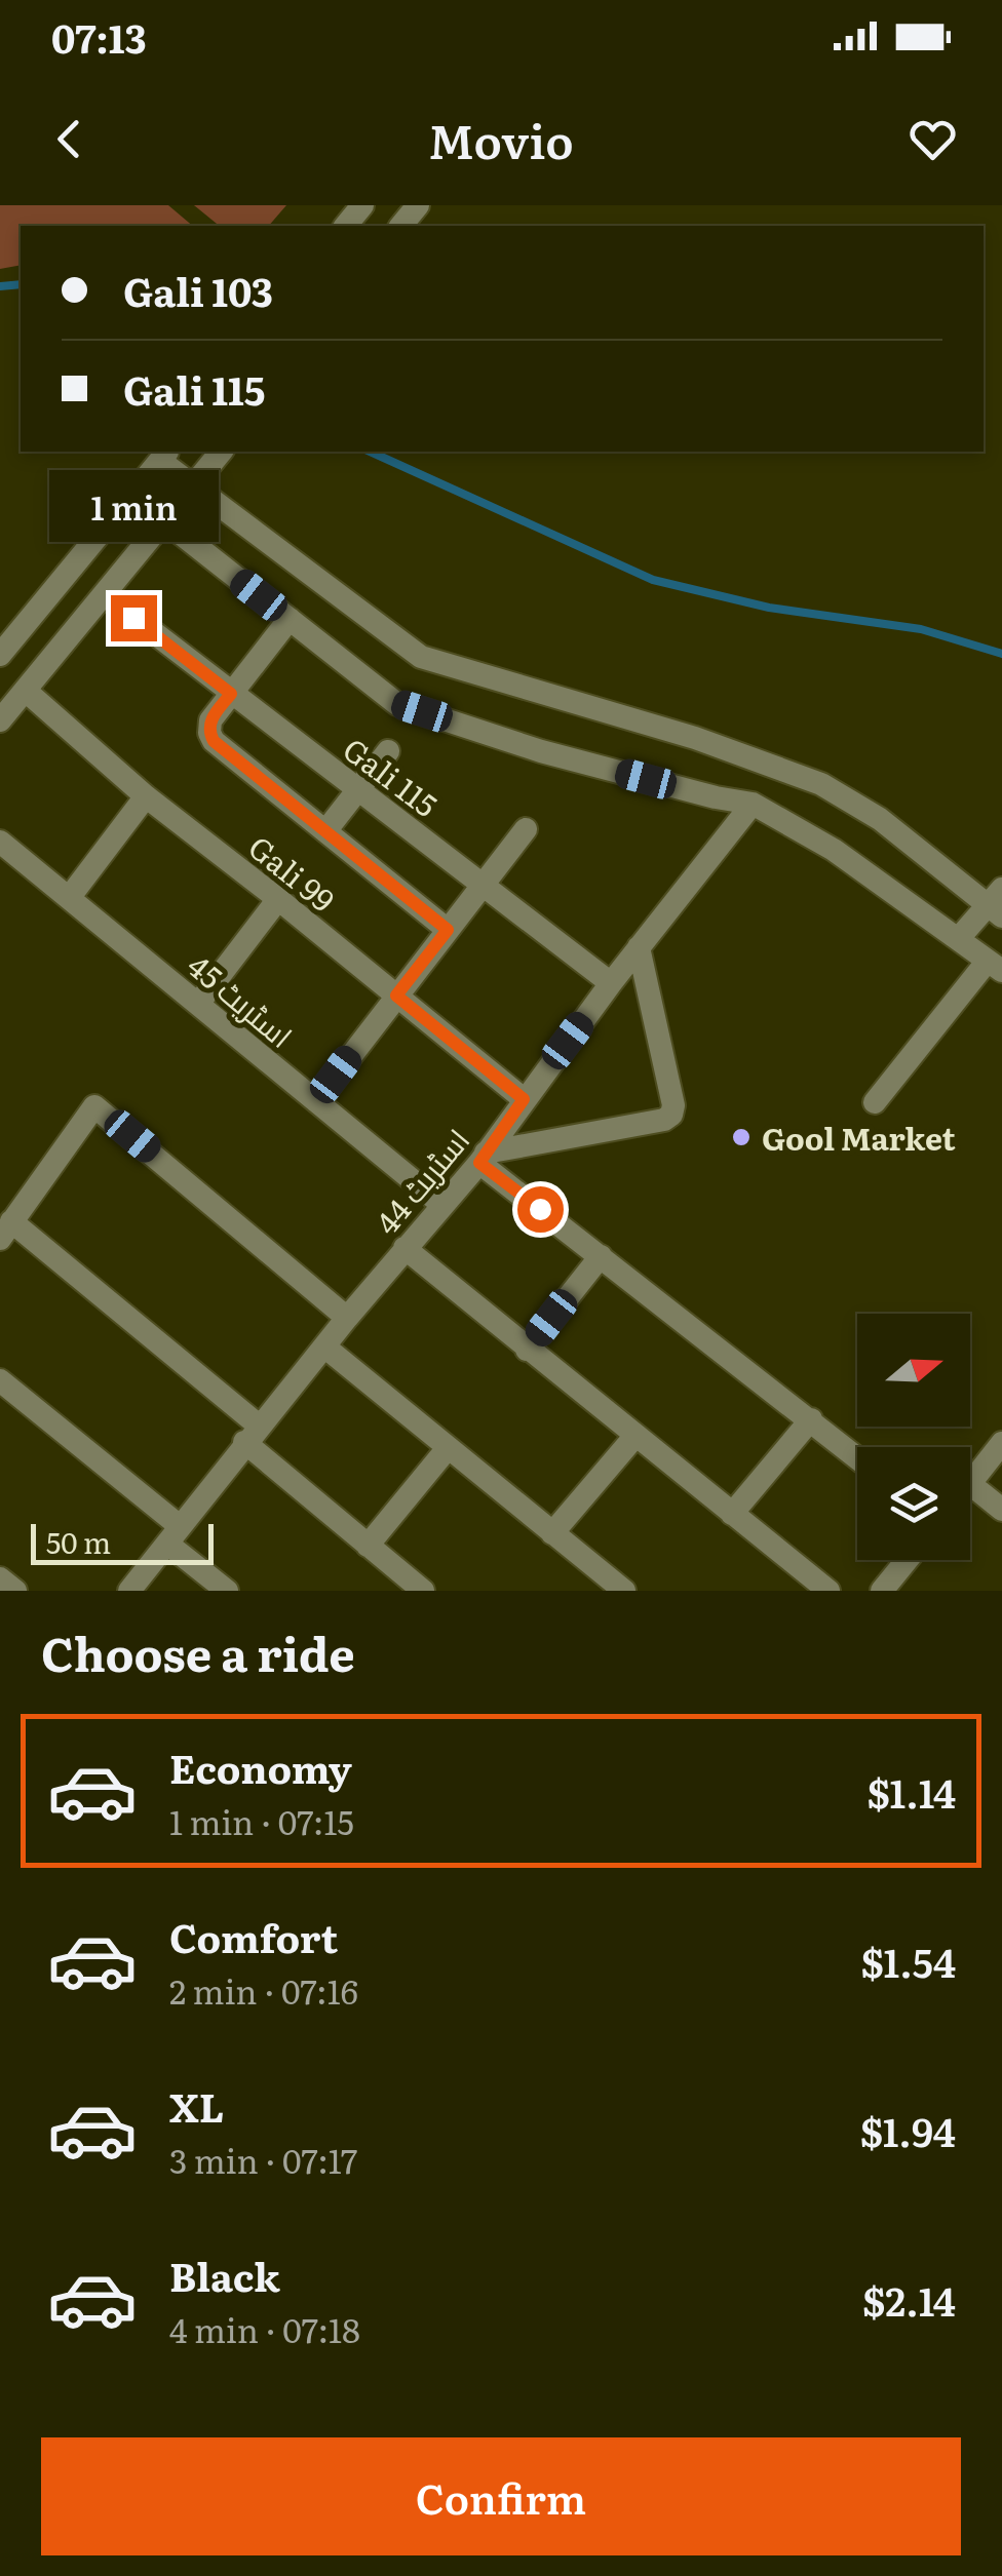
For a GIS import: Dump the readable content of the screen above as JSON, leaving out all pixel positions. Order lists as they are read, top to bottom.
{
  "streets": {
    "street": [
      "Gali 115",
      "Gali 99",
      "اسٹریٹ 45",
      "اسٹریٹ 44"
    ]
  },
  "crossings": [
    ["Gali 115", "اسٹریٹ 44"],
    ["Gali 99", "اسٹریٹ 44"],
    ["اسٹریٹ 45", "اسٹریٹ 44"]
  ],
  "places": ["Gool Market"],
  "scale_bar": "50 m",
  "north": "right",
  "page": {
    "status": "07:13",
    "header": "Movio",
    "banner": ["Gali 103", "Gali 115"],
    "bubble": "1 min",
    "scale": "50 m",
    "heading": "Choose a ride",
    "list": [
      {
        "name": "Economy",
        "note": "1 min · 07:15",
        "value": "$1.14"
      },
      {
        "name": "Comfort",
        "note": "2 min · 07:16",
        "value": "$1.54"
      },
      {
        "name": "XL",
        "note": "3 min · 07:17",
        "value": "$1.94"
      },
      {
        "name": "Black",
        "note": "4 min · 07:18",
        "value": "$2.14"
      }
    ],
    "buttons": "Confirm"
  }
}
